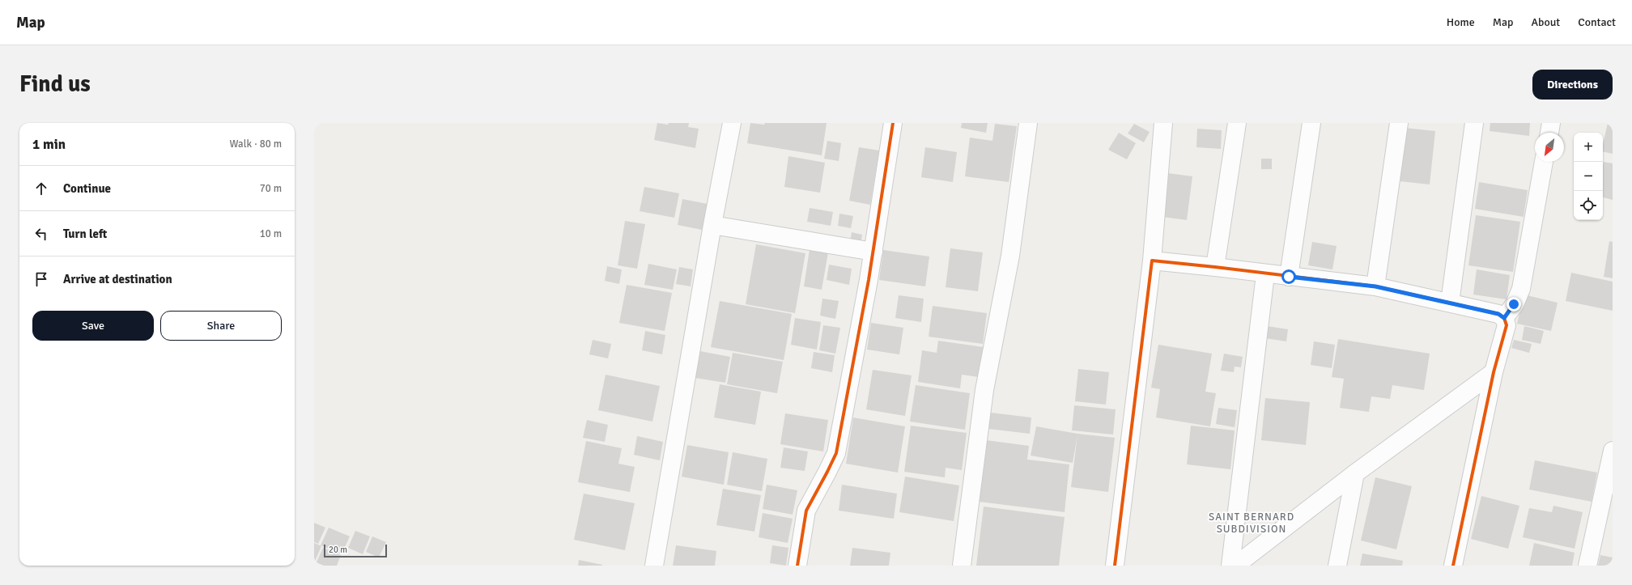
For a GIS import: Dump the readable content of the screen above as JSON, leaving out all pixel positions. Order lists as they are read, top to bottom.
{
  "districts": ["SAINT BERNARD SUBDIVISION"],
  "scale_bar": "20 m",
  "north": "bottom left",
  "page": {
    "header": "Map",
    "nav": [
      "Home",
      "Map",
      "About",
      "Contact"
    ],
    "buttons": [
      "Directions",
      ["Save", "Share"]
    ],
    "title": "Find us",
    "heading": ["1 min", "Walk · 80 m"],
    "map_buttons": ["+", "−"],
    "list": [
      ["Continue", "70 m"],
      ["Turn left", "10 m"],
      "Arrive at destination"
    ],
    "scale": "20 m"
  }
}
